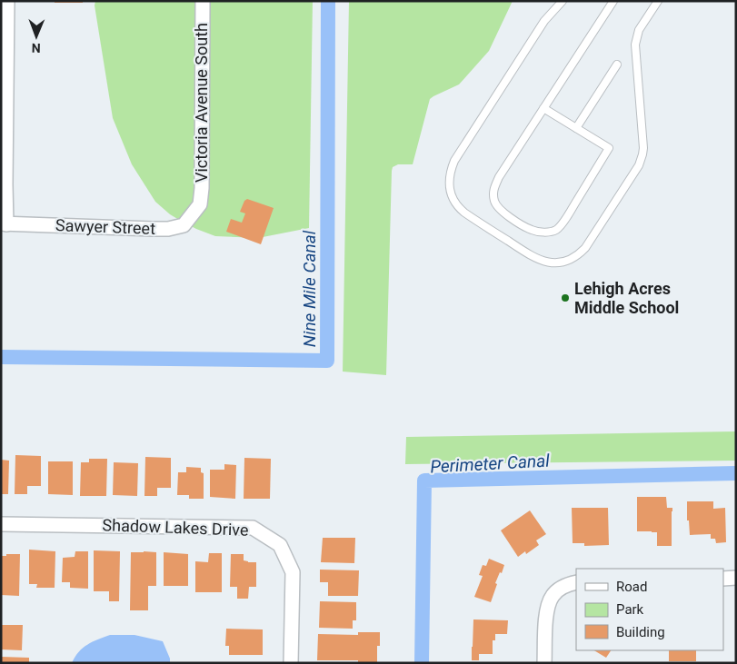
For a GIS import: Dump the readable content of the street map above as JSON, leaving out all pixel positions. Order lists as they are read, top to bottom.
{
  "streets": {
    "street": ["Victoria Avenue South", "Sawyer Street", "Shadow Lakes Drive"]
  },
  "crossings": [
    ["Victoria Avenue South", "Sawyer Street"]
  ],
  "water": ["Nine Mile Canal", "Perimeter Canal"],
  "places": ["Lehigh Acres Middle School"],
  "legend": ["Road", "Park", "Building"],
  "north": "bottom"
}
